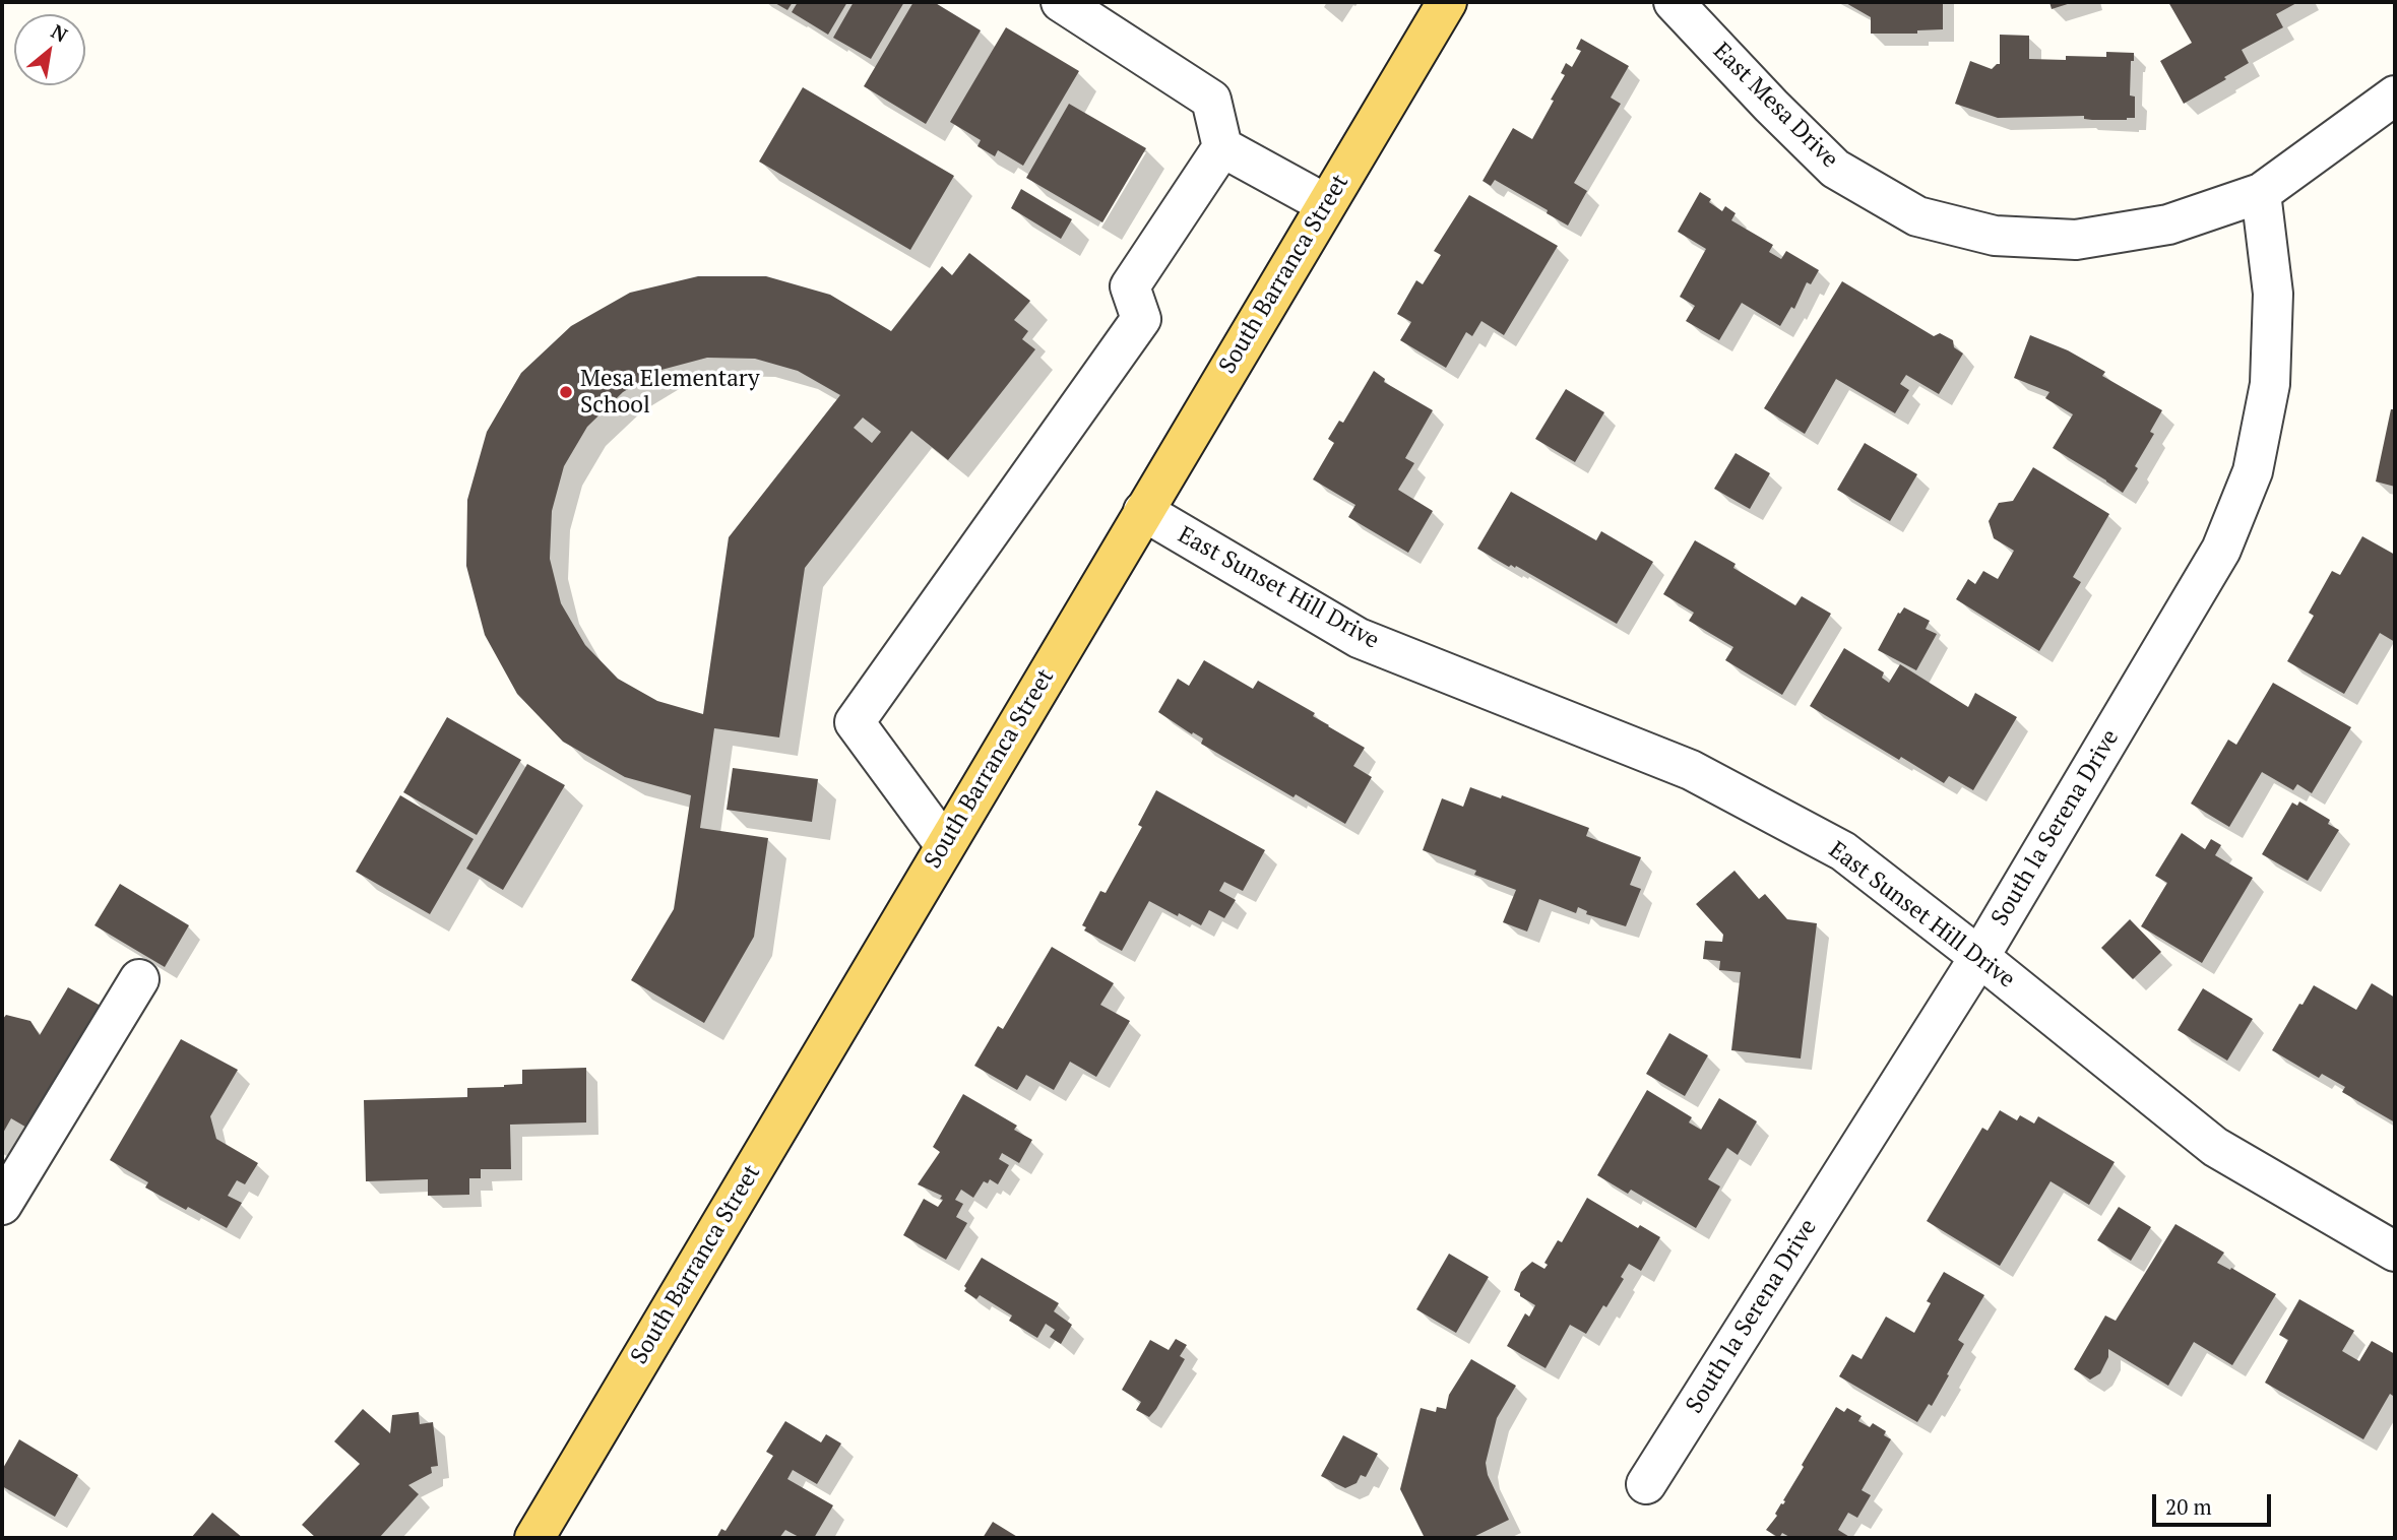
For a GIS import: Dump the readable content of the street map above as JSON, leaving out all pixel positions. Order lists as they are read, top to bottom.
{
  "streets": {
    "main road": ["South Barranca Street"],
    "street": ["East Mesa Drive", "East Sunset Hill Drive", "South la Serena Drive"]
  },
  "crossings": [
    ["East Mesa Drive", "South la Serena Drive"],
    ["South Barranca Street", "East Sunset Hill Drive"],
    ["East Sunset Hill Drive", "South la Serena Drive"]
  ],
  "places": ["Mesa Elementary School"],
  "scale_bar": "20 m",
  "north": "top right"
}
